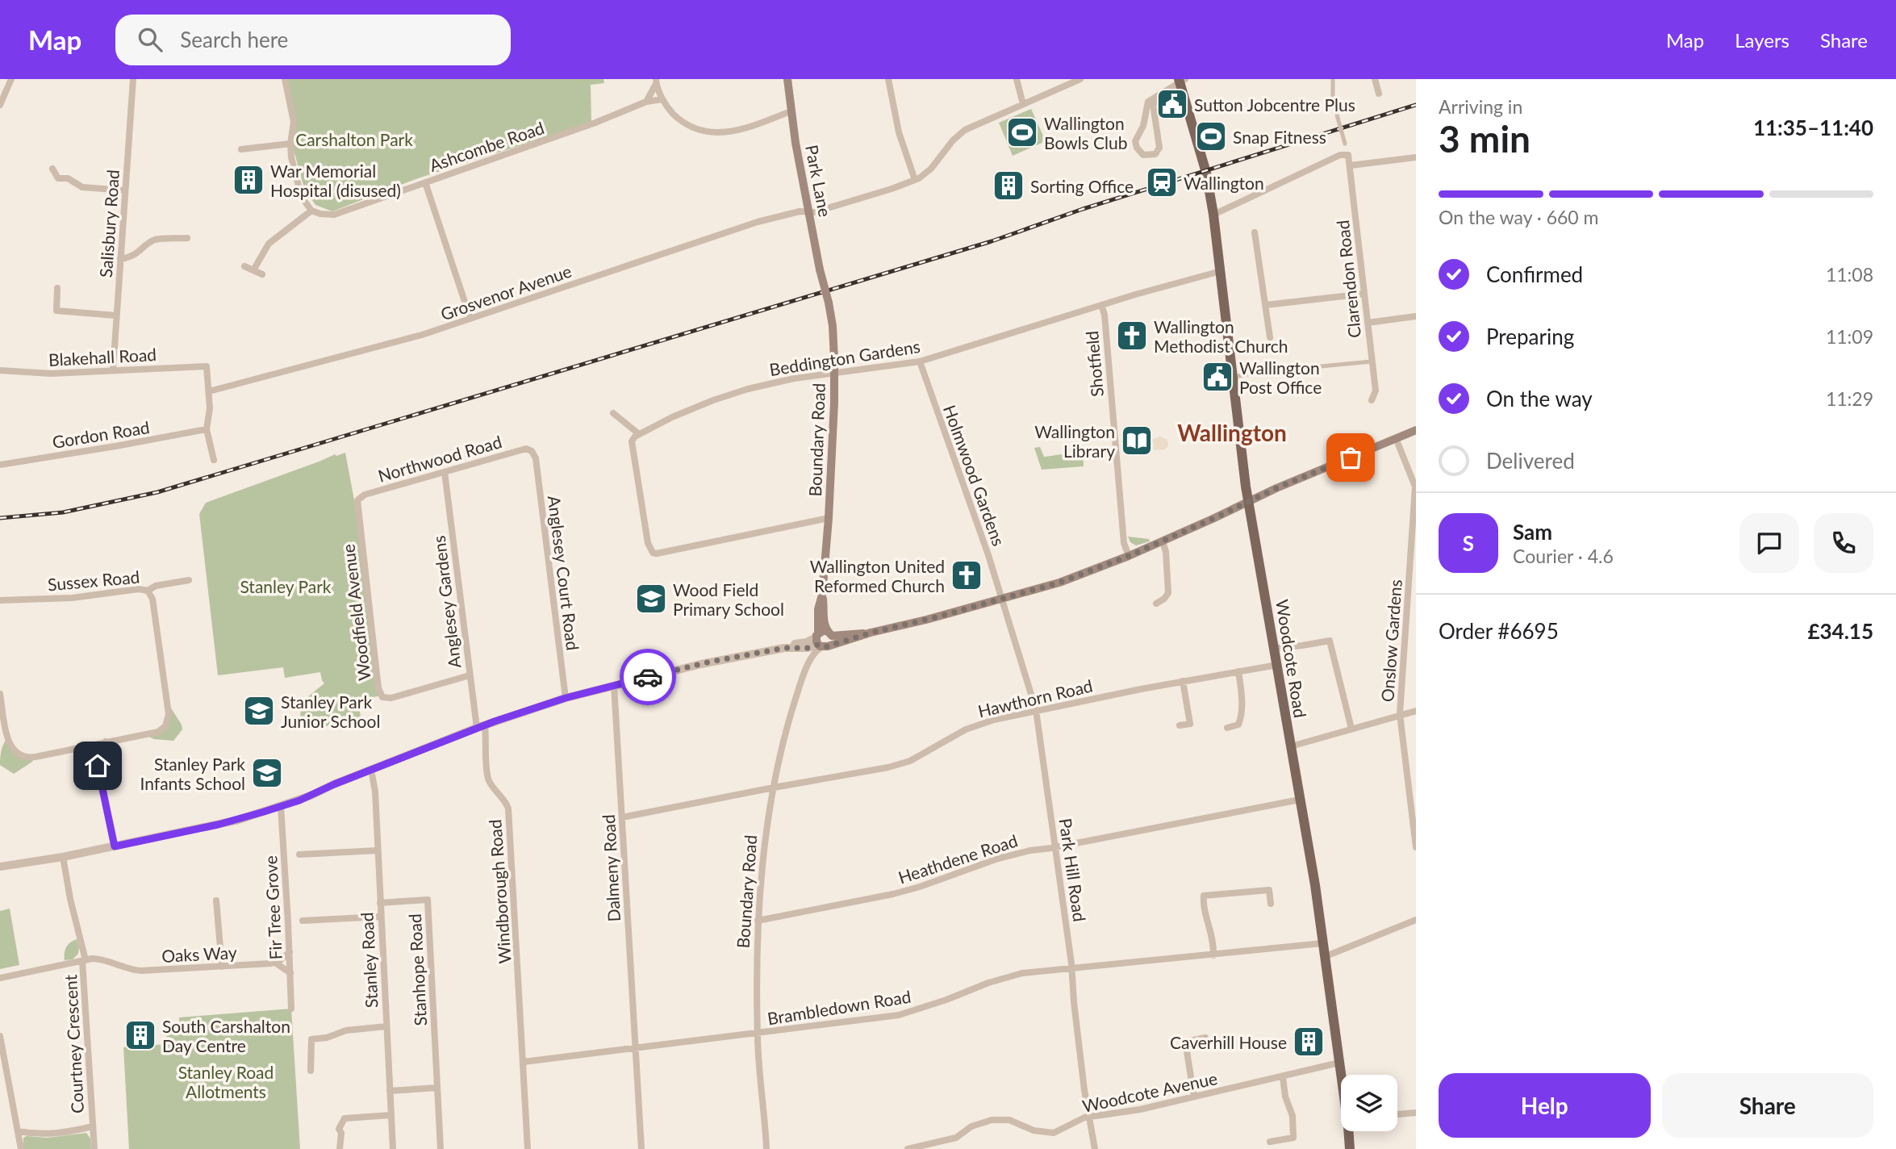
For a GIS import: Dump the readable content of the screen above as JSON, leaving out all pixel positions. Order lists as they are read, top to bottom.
{
  "streets": {
    "main road": ["Park Lane", "Boundary Road", "Woodcote Road"],
    "street": [
      "Ashcombe Road",
      "Salisbury Road",
      "Clarendon Road",
      "Grosvenor Avenue",
      "Blakehall Road",
      "Beddington Gardens",
      "Shotfield",
      "Gordon Road",
      "Northwood Road",
      "Holmwood Gardens",
      "Anglesey Court Road",
      "Sussex Road",
      "Anglesey Gardens",
      "Woodfield Avenue",
      "Onslow Gardens",
      "Hawthorn Road",
      "Heathdene Road",
      "Dalmeny Road",
      "Park Hill Road",
      "Windborough Road",
      "Fir Tree Grove",
      "Oaks Way",
      "Stanley Road",
      "Stanhope Road",
      "Brambledown Road",
      "Courtney Crescent",
      "Woodcote Avenue"
    ]
  },
  "crossings": [
    ["Park Lane", "Grosvenor Avenue"],
    ["Park Lane", "Boundary Road"],
    ["Salisbury Road", "Blakehall Road"],
    ["Grosvenor Avenue", "Blakehall Road"],
    ["Beddington Gardens", "Shotfield"],
    ["Beddington Gardens", "Boundary Road"],
    ["Beddington Gardens", "Holmwood Gardens"],
    ["Beddington Gardens", "Woodcote Road"],
    ["Boundary Road", "Hawthorn Road"],
    ["Boundary Road", "Heathdene Road"],
    ["Boundary Road", "Brambledown Road"],
    ["Northwood Road", "Anglesey Court Road"],
    ["Northwood Road", "Anglesey Gardens"],
    ["Northwood Road", "Woodfield Avenue"],
    ["Holmwood Gardens", "Park Hill Road"],
    ["Anglesey Gardens", "Woodfield Avenue"],
    ["Anglesey Gardens", "Windborough Road"],
    ["Woodcote Road", "Hawthorn Road"],
    ["Woodcote Road", "Heathdene Road"],
    ["Woodcote Road", "Brambledown Road"],
    ["Woodcote Road", "Woodcote Avenue"],
    ["Hawthorn Road", "Dalmeny Road"],
    ["Hawthorn Road", "Park Hill Road"],
    ["Heathdene Road", "Park Hill Road"],
    ["Dalmeny Road", "Brambledown Road"],
    ["Park Hill Road", "Brambledown Road"],
    ["Park Hill Road", "Woodcote Avenue"],
    ["Windborough Road", "Brambledown Road"],
    ["Oaks Way", "Courtney Crescent"],
    ["Stanley Road", "Stanhope Road"]
  ],
  "districts": ["Wallington"],
  "parks": ["Carshalton Park", "Stanley Park", "Stanley Road Allotments"],
  "places": {
    "public building": ["Sutton Jobcentre Plus", "Wallington Post Office"],
    "sports": ["Wallington Bowls Club", "Snap Fitness"],
    "building": [
      "War Memorial Hospital (disused)",
      "Sorting Office",
      "South Carshalton Day Centre",
      "Caverhill House"
    ],
    "station": ["Wallington"],
    "church": ["Wallington Methodist Church", "Wallington United Reformed Church"],
    "library": ["Wallington Library"],
    "school or university": ["Wood Field Primary School", "Stanley Park Junior School", "Stanley Park Infants School"]
  },
  "page": {
    "header": "Map",
    "search": "Search here",
    "nav": ["Map", "Layers", "Share"],
    "heading": ["3 min", "Arriving in", "11:35–11:40"],
    "panel": [
      "Sam",
      "Courier · 4.6",
      "Order #6695",
      "£34.15"
    ],
    "bar": "On the way · 660 m",
    "list": [
      ["Confirmed", "11:08"],
      ["Preparing", "11:09"],
      ["On the way", "11:29"],
      "Delivered"
    ],
    "round": "S",
    "buttons": ["Help", "Share"]
  }
}
